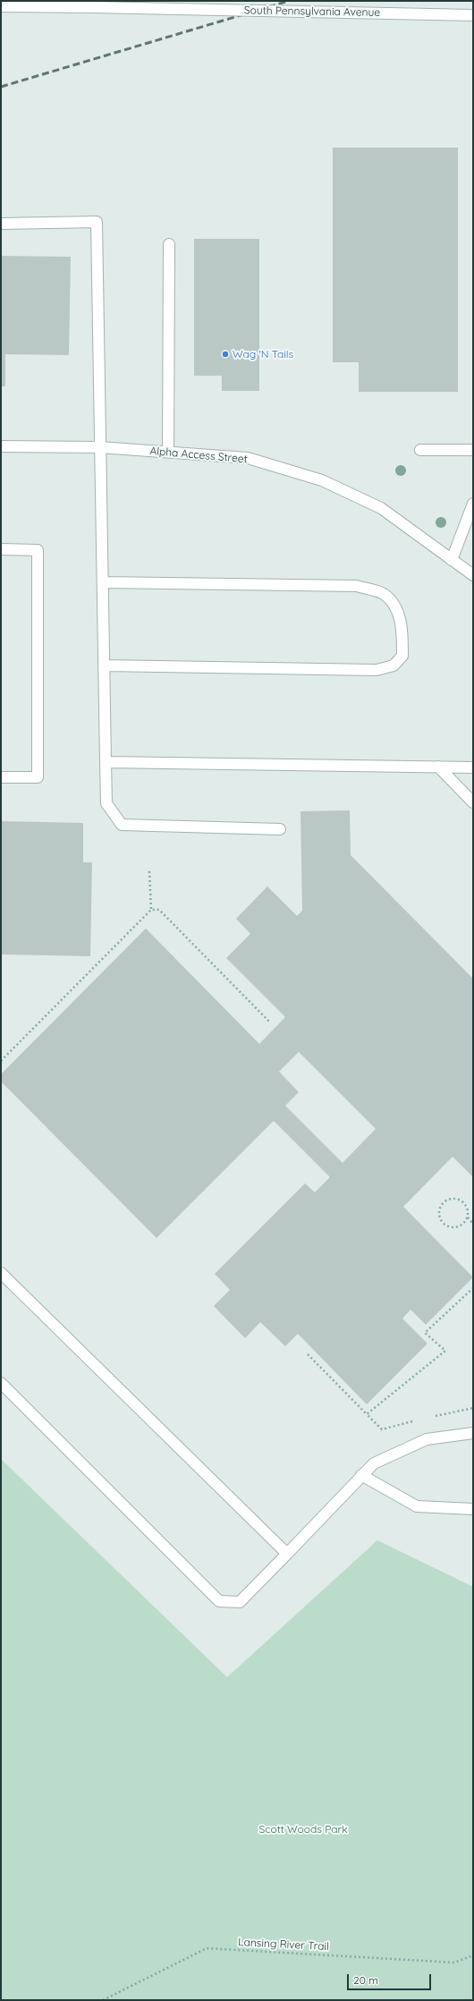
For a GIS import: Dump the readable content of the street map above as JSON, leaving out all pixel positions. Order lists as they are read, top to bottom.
{
  "streets": {
    "street": ["South Pennsylvania Avenue", "Alpha Access Street"],
    "path": ["Lansing River Trail"]
  },
  "parks": ["Scott Woods Park"],
  "places": ["Wag 'N Tails"],
  "scale_bar": "20 m"
}
